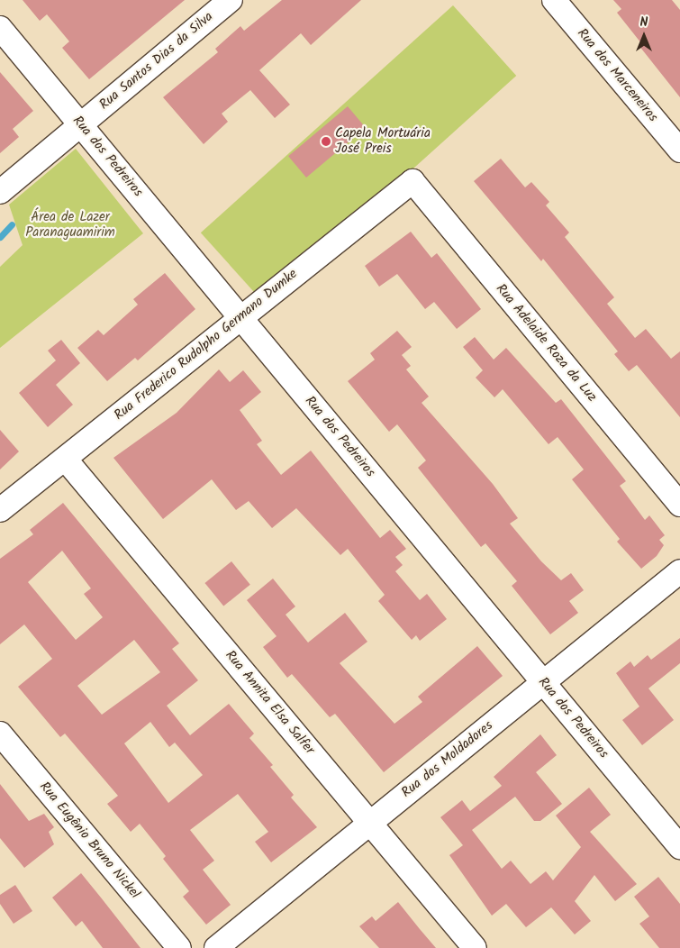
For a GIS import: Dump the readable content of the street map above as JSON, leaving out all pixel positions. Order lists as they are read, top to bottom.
{
  "streets": {
    "street": [
      "Rua Santos Dias da Silva",
      "Rua dos Marceneiros",
      "Rua dos Pedreiros",
      "Rua Adelaide Roza da Luz",
      "Rua Frederico Rudolpho Germano Dumke",
      "Rua Annita Elsa Salfer",
      "Rua dos Moldadores",
      "Rua Eugênio Bruno Nickel"
    ]
  },
  "crossings": [
    ["Rua Santos Dias da Silva", "Rua dos Pedreiros"],
    ["Rua dos Pedreiros", "Rua Frederico Rudolpho Germano Dumke"],
    ["Rua dos Pedreiros", "Rua dos Moldadores"],
    ["Rua Adelaide Roza da Luz", "Rua Frederico Rudolpho Germano Dumke"],
    ["Rua Frederico Rudolpho Germano Dumke", "Rua Annita Elsa Salfer"],
    ["Rua Annita Elsa Salfer", "Rua dos Moldadores"]
  ],
  "parks": ["Área de Lazer Paranaguamirim"],
  "places": ["Capela Mortuária José Preis"],
  "north": "top"
}
